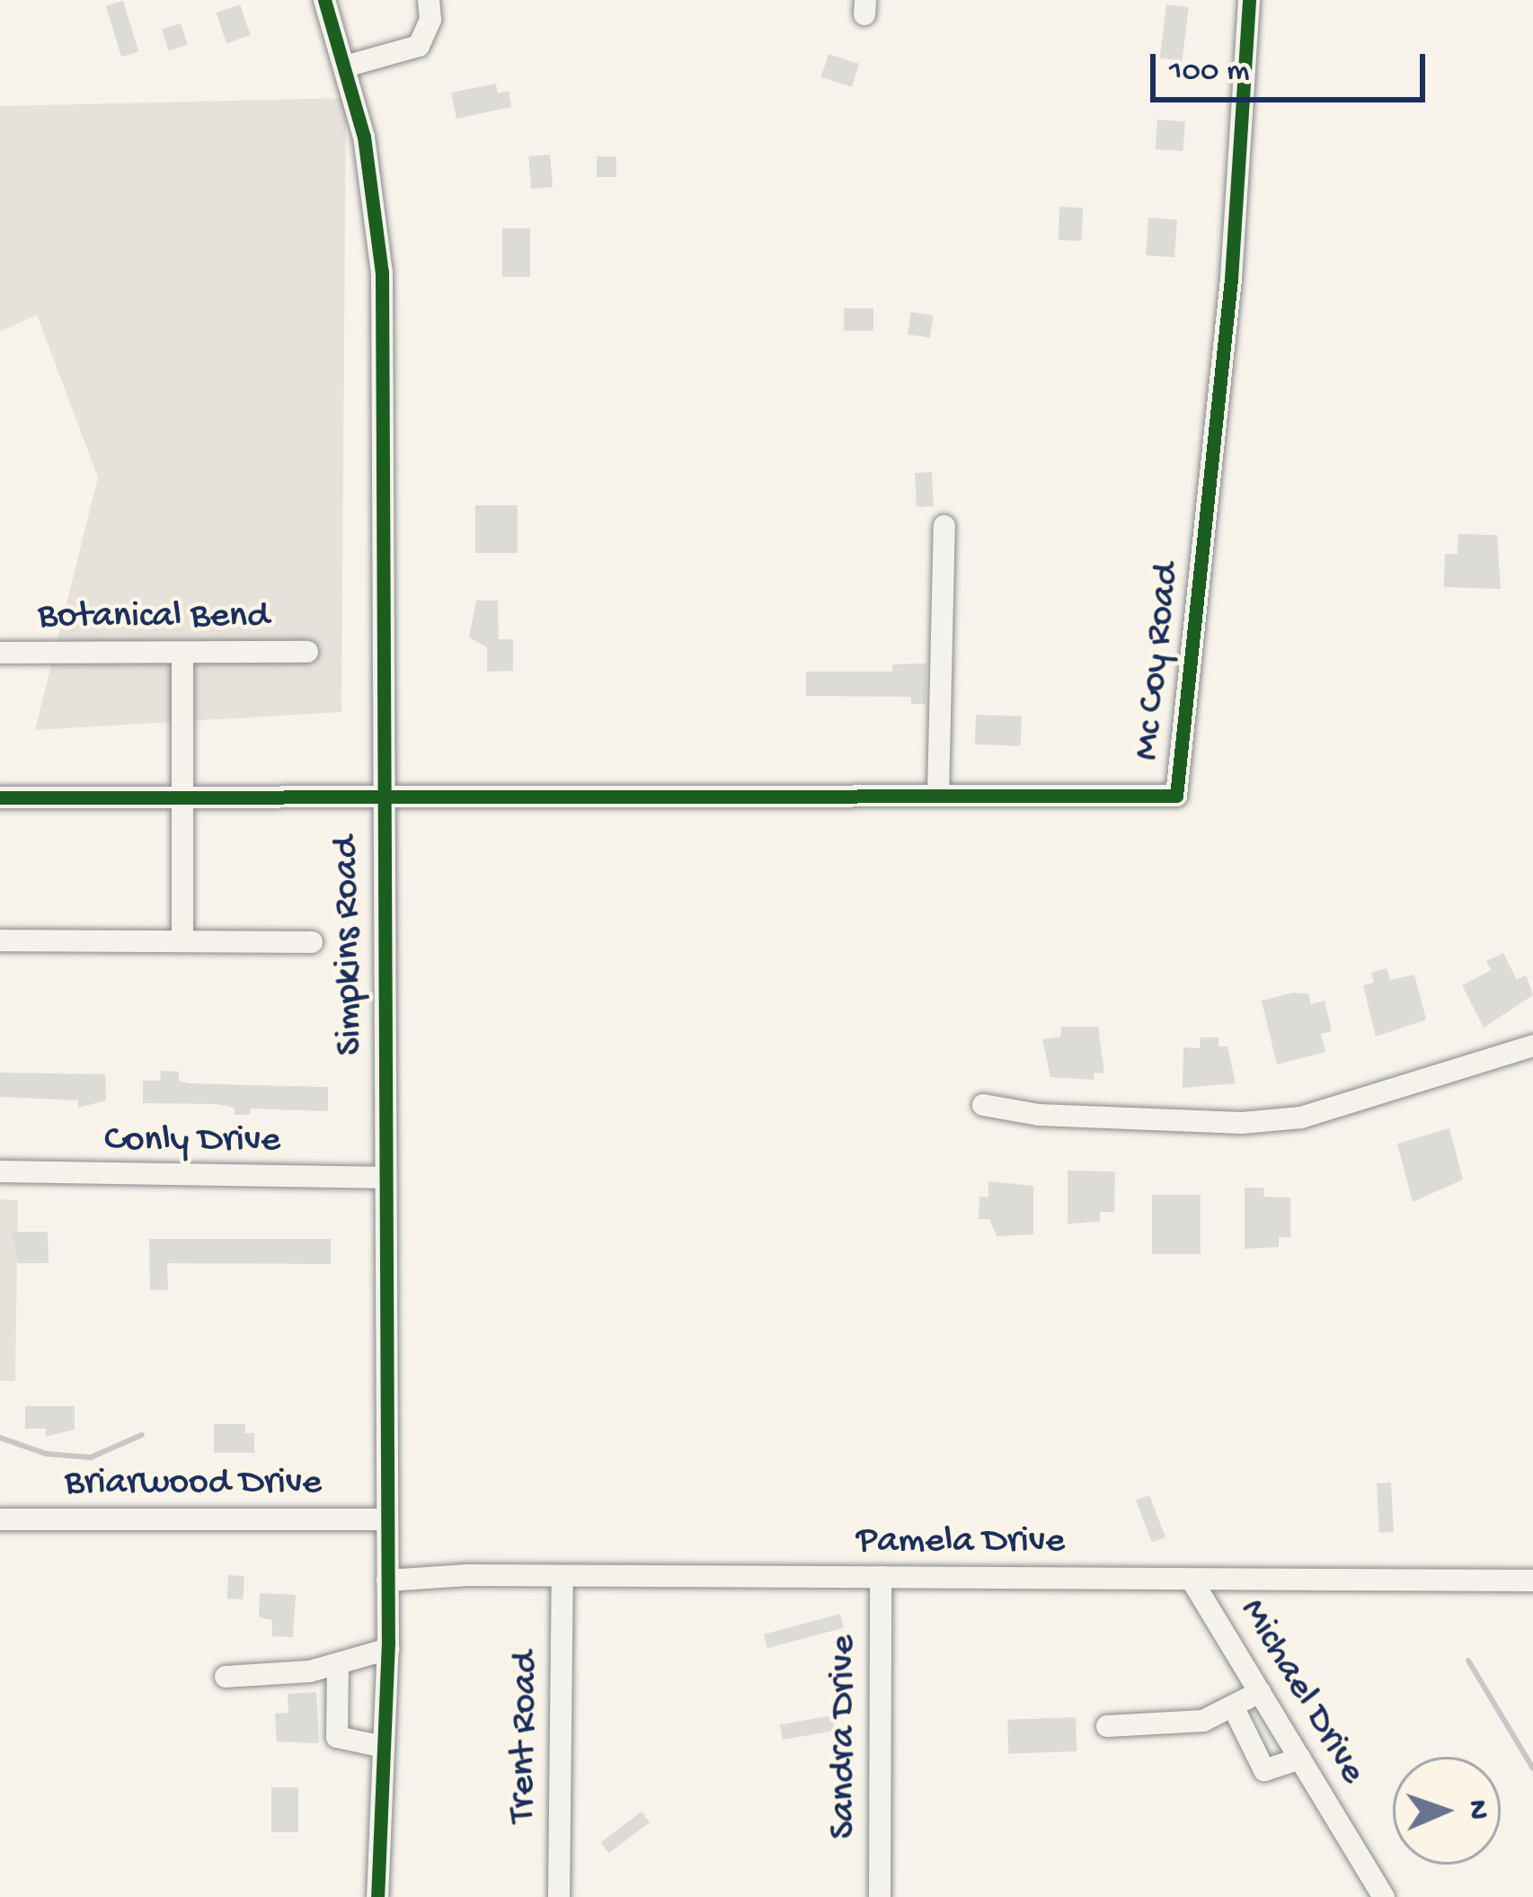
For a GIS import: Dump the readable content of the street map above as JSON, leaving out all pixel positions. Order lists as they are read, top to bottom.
{
  "streets": {
    "street": [
      "Botanical Bend",
      "Mc Coy Road",
      "Simpkins Road",
      "Conly Drive",
      "Briarwood Drive",
      "Pamela Drive",
      "Michael Drive",
      "Trent Road",
      "Sandra Drive"
    ]
  },
  "crossings": [
    ["Mc Coy Road", "Simpkins Road"],
    ["Simpkins Road", "Conly Drive"],
    ["Simpkins Road", "Briarwood Drive"],
    ["Simpkins Road", "Pamela Drive"],
    ["Pamela Drive", "Michael Drive"],
    ["Pamela Drive", "Trent Road"],
    ["Pamela Drive", "Sandra Drive"]
  ],
  "scale_bar": "100 m",
  "north": "right"
}
